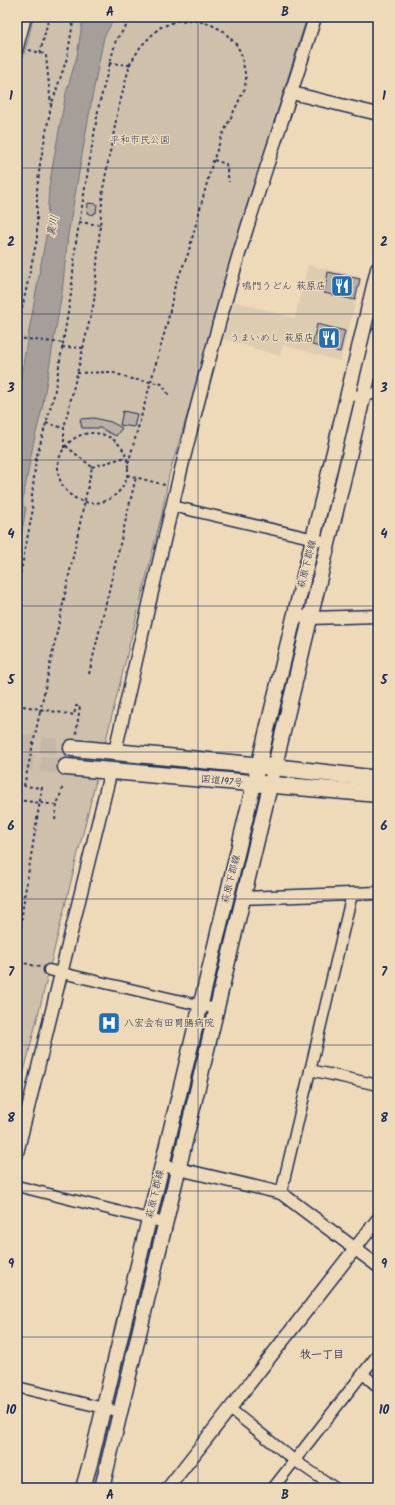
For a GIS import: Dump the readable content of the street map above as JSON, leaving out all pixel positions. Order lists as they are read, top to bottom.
{
  "streets": {
    "highway": ["国道197号"],
    "main road": ["萩原下郡線"]
  },
  "crossings": [
    ["萩原下郡線", "国道197号"]
  ],
  "districts": ["牧一丁目"],
  "water": ["裏川"],
  "parks": ["平和市民公園"],
  "places": {
    "restaurant": ["鳴門うどん 萩原店", "うまいめし 萩原店"],
    "hospital": ["八宏会有田胃腸病院"]
  },
  "grid": {
    "columns": ["A", "B"],
    "rows": [
      "1",
      "2",
      "3",
      "4",
      "5",
      "6",
      "7",
      "8",
      "9",
      "10"
    ]
  }
}
